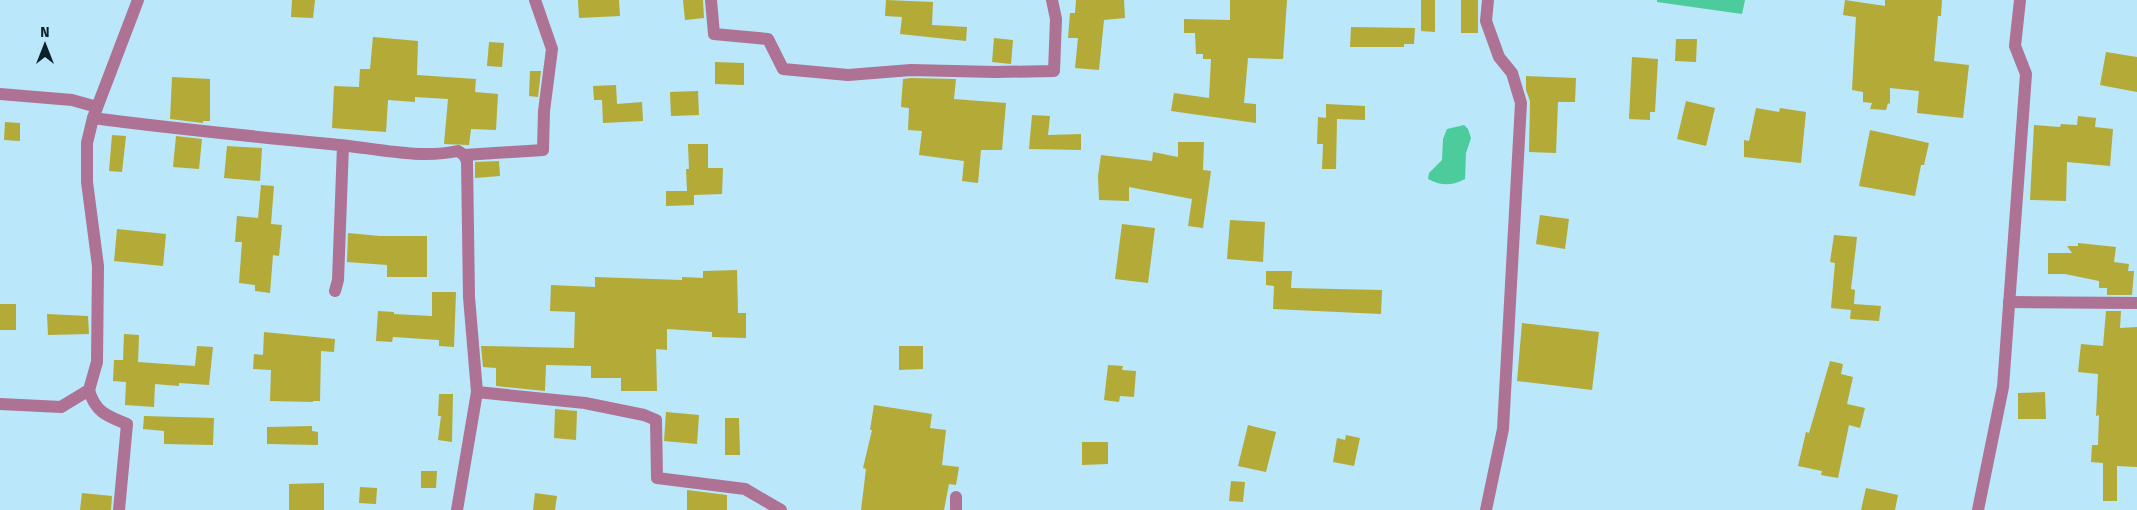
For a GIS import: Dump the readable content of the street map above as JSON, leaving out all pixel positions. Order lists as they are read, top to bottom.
{
  "north": "top"
}
